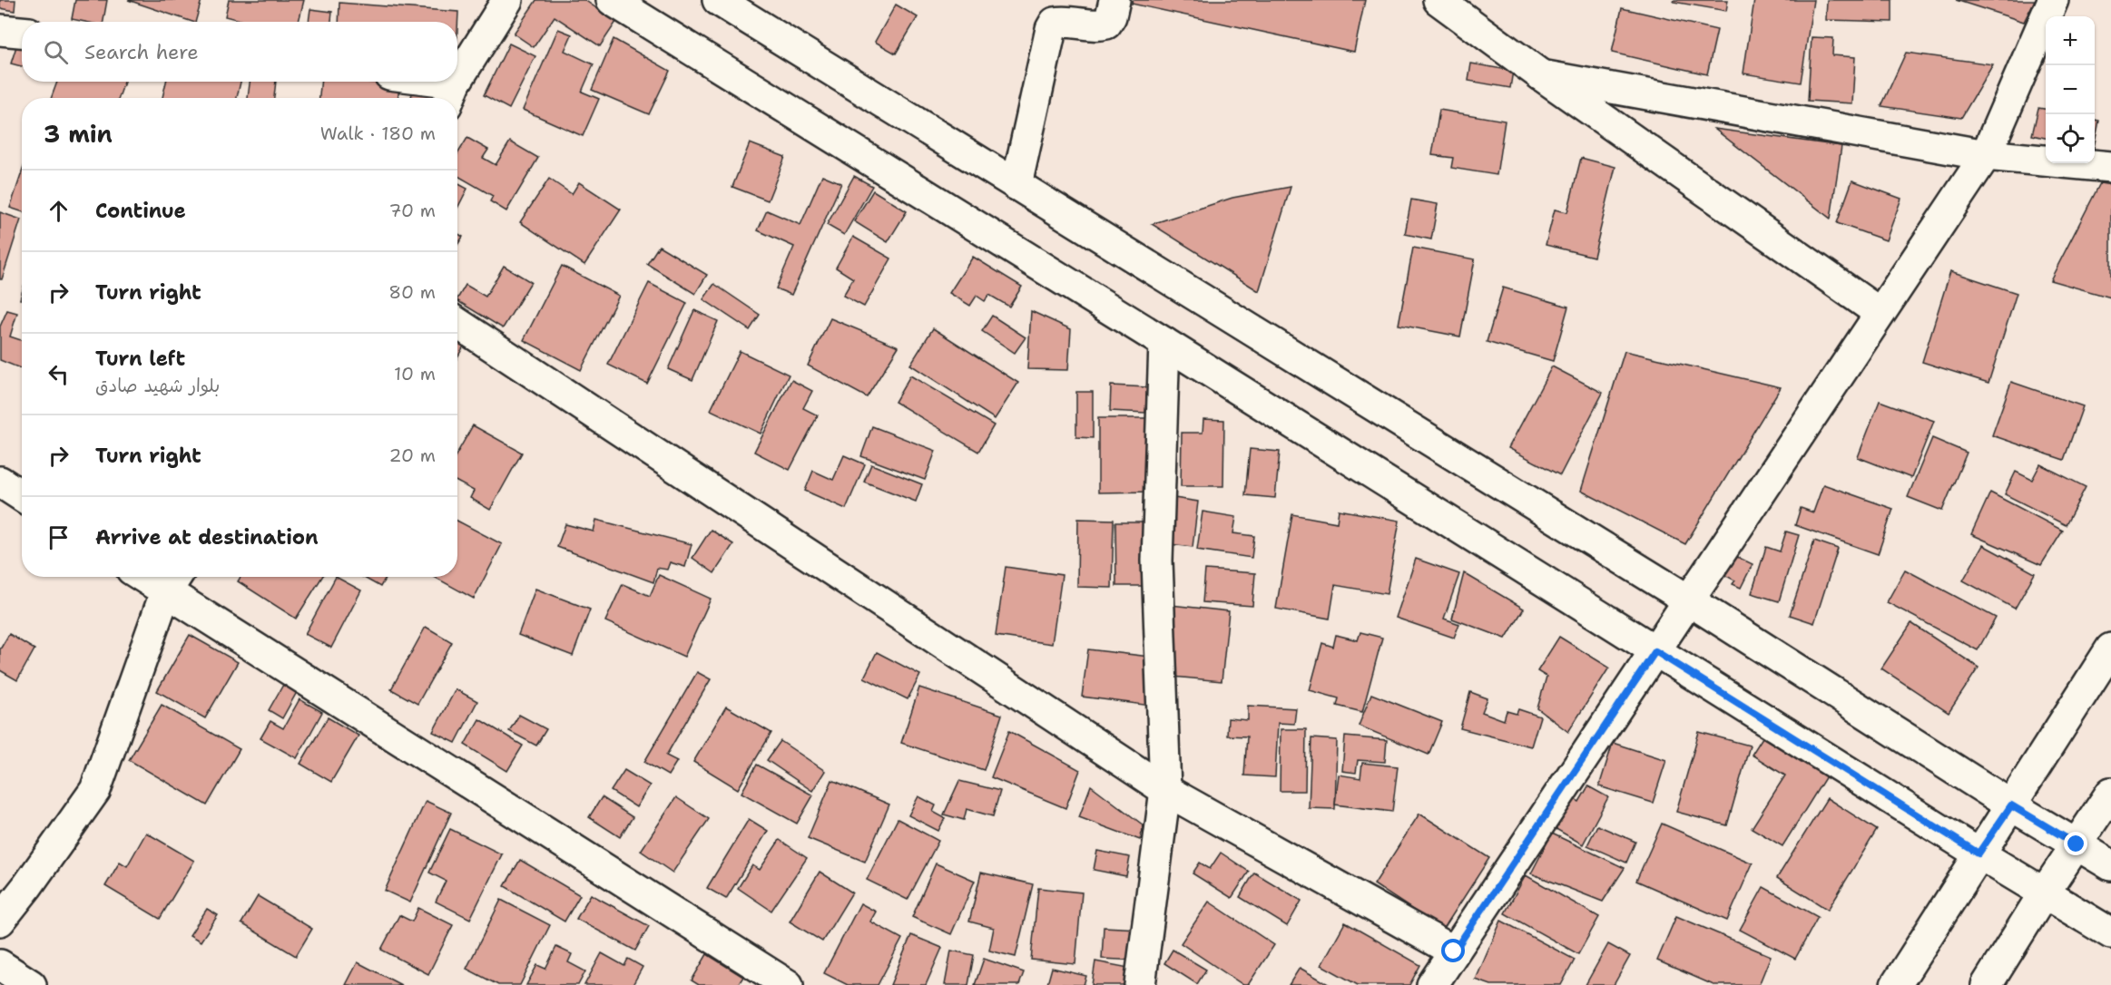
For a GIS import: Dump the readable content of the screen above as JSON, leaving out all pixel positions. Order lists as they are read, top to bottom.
{
  "page": {
    "map_buttons": ["+", "−"],
    "search": "Search here",
    "heading": ["3 min", "Walk · 180 m"],
    "list": [
      ["Continue", "70 m"],
      ["Turn right", "80 m"],
      ["Turn left", "بلوار شهید صادق", "10 m"],
      ["Turn right", "20 m"],
      "Arrive at destination"
    ]
  }
}
